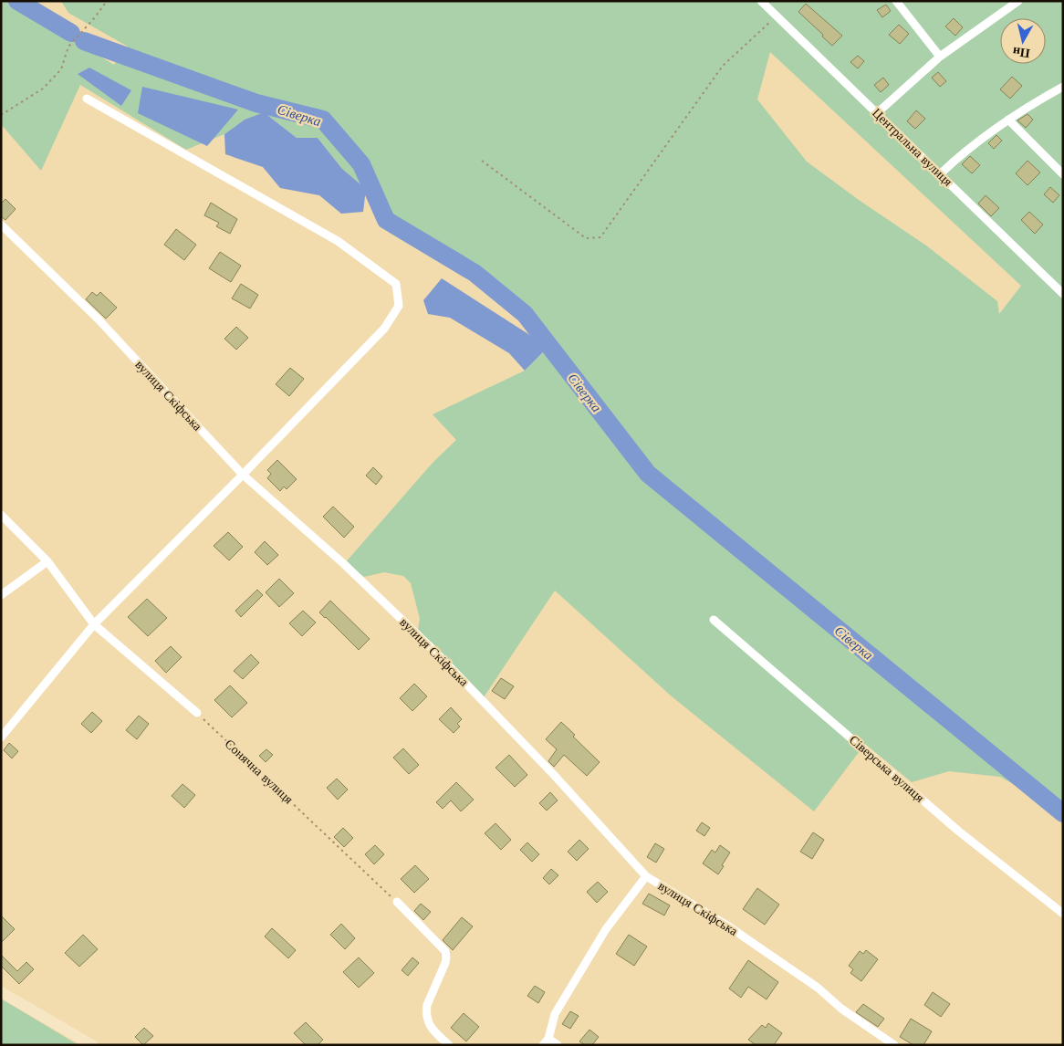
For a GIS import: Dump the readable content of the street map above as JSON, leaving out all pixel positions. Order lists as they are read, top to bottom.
{
  "streets": {
    "street": ["Центральна вулиця", "вулиця Скіфська", "Сіверська вулиця"],
    "path": ["Сонячна вулиця"]
  },
  "water": ["Сіверка"],
  "north": "bottom"
}
